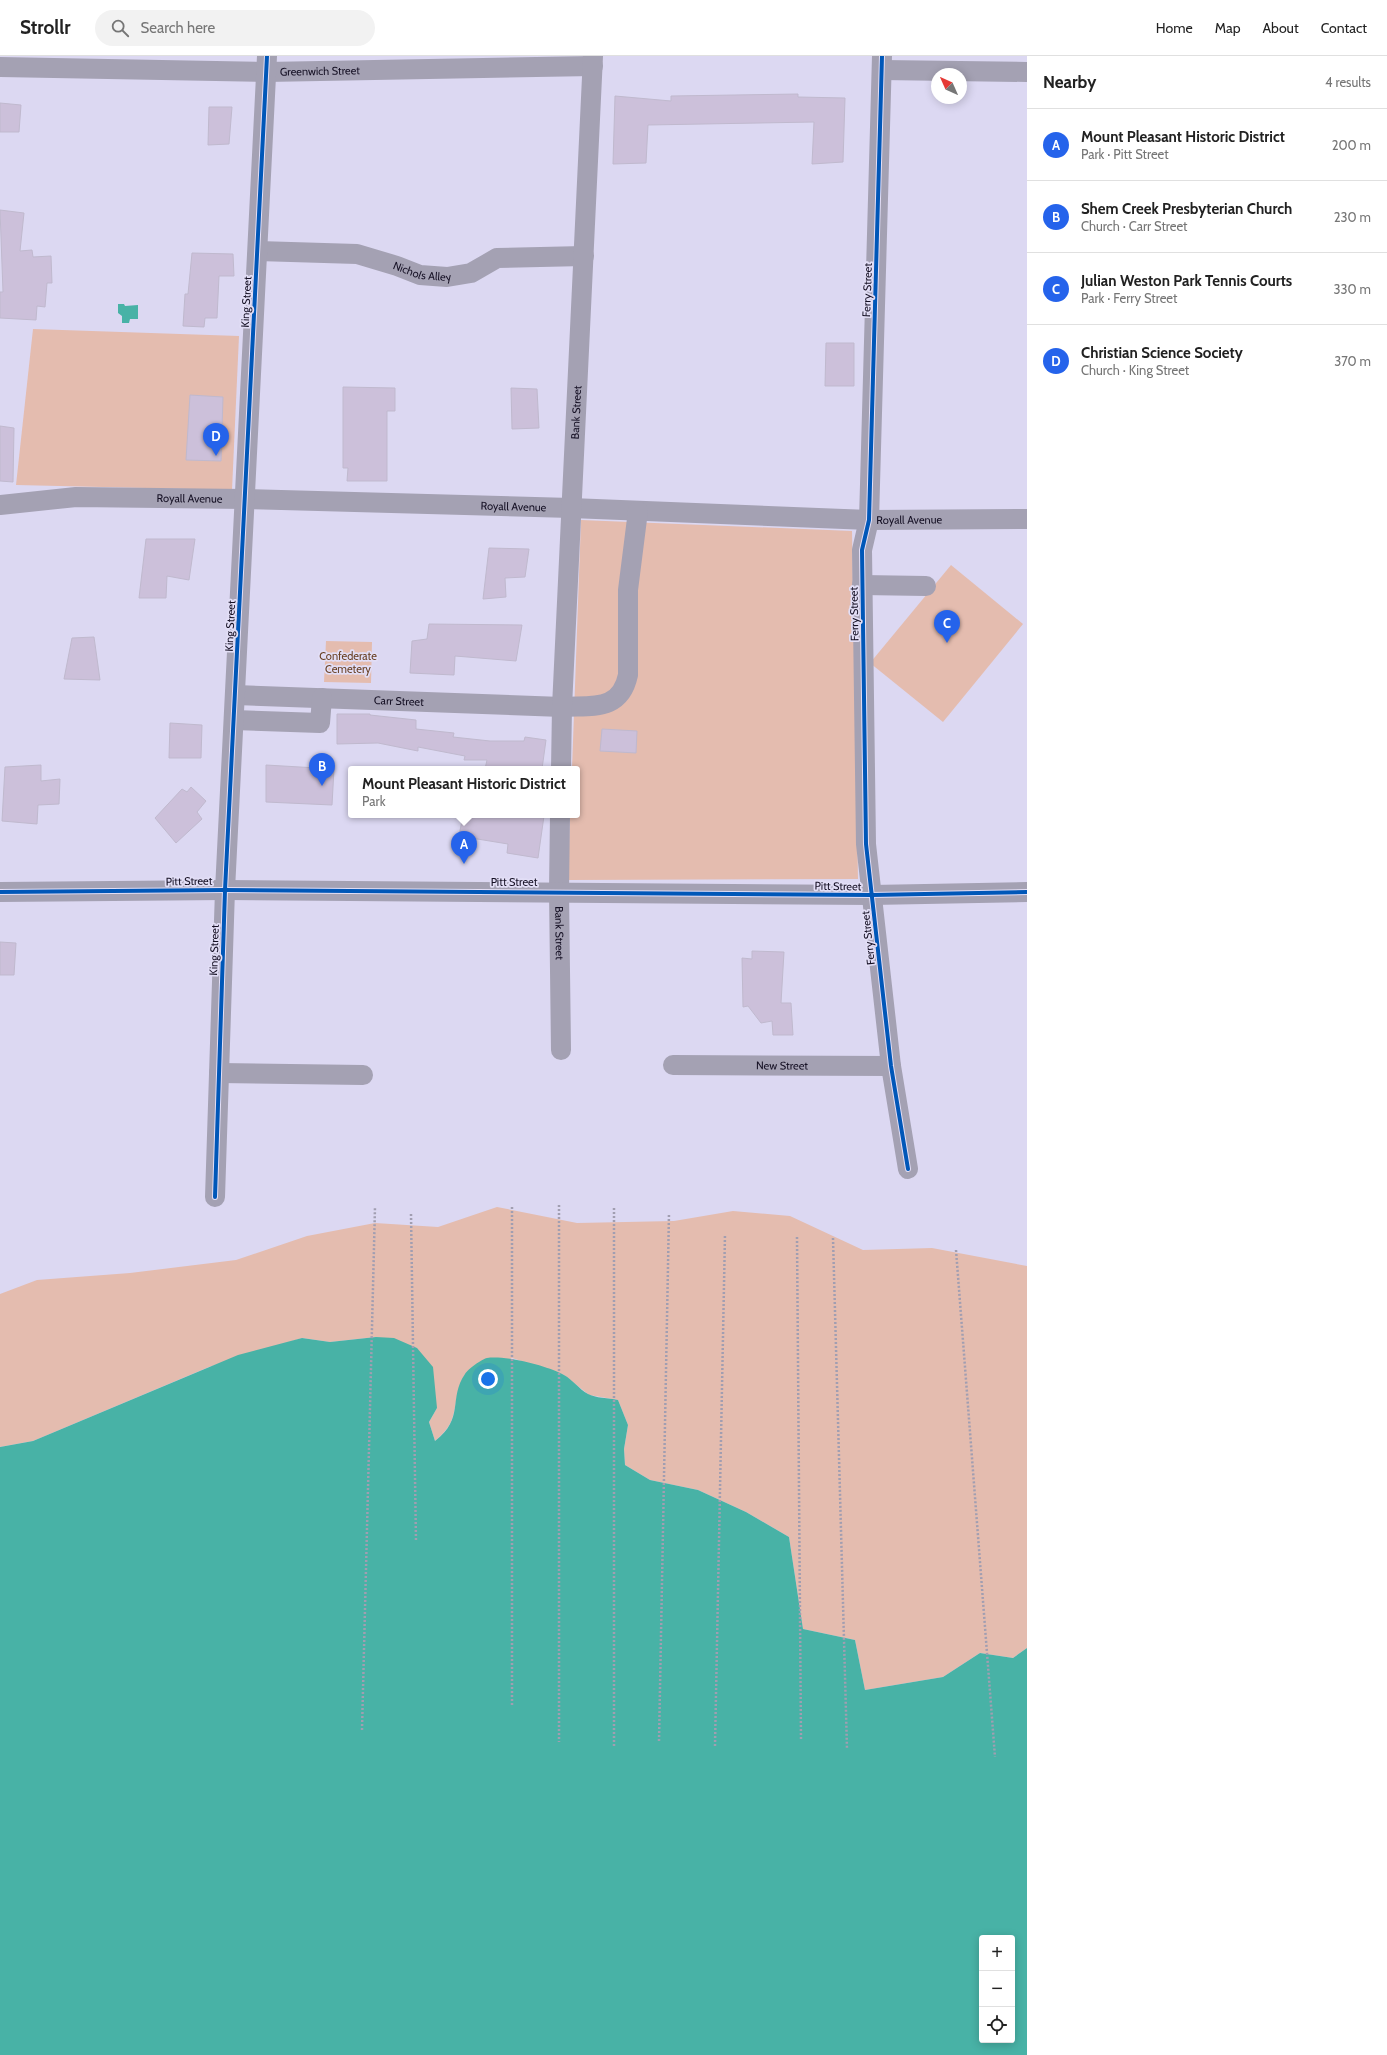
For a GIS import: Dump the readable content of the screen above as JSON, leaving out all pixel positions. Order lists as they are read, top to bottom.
{
  "streets": {
    "street": [
      "Greenwich Street",
      "Nichols Alley",
      "Ferry Street",
      "King Street",
      "Bank Street",
      "Royall Avenue",
      "Carr Street",
      "Pitt Street",
      "New Street"
    ]
  },
  "crossings": [
    ["Greenwich Street", "King Street"],
    ["Greenwich Street", "Bank Street"],
    ["Nichols Alley", "King Street"],
    ["Nichols Alley", "Bank Street"],
    ["Ferry Street", "Royall Avenue"],
    ["Ferry Street", "Pitt Street"],
    ["Ferry Street", "New Street"],
    ["King Street", "Royall Avenue"],
    ["King Street", "Carr Street"],
    ["King Street", "Pitt Street"],
    ["Bank Street", "Royall Avenue"],
    ["Bank Street", "Carr Street"],
    ["Bank Street", "Pitt Street"],
    ["Royall Avenue", "Carr Street"]
  ],
  "parks": ["Confederate Cemetery"],
  "north": "top left",
  "page": {
    "header": "Strollr",
    "search": "Search here",
    "nav": [
      "Home",
      "Map",
      "About",
      "Contact"
    ],
    "heading": ["Nearby", "4 results"],
    "list": [
      {
        "mark": "A",
        "name": "Mount Pleasant Historic District",
        "note": "Park · Pitt Street",
        "value": "200 m"
      },
      {
        "mark": "B",
        "name": "Shem Creek Presbyterian Church",
        "note": "Church · Carr Street",
        "value": "230 m"
      },
      {
        "mark": "C",
        "name": "Julian Weston Park Tennis Courts",
        "note": "Park · Ferry Street",
        "value": "330 m"
      },
      {
        "mark": "D",
        "name": "Christian Science Society",
        "note": "Church · King Street",
        "value": "370 m"
      }
    ],
    "pins": [
      "D",
      "C",
      "B",
      "A"
    ],
    "popup": ["Mount Pleasant Historic District", "Park"],
    "map_buttons": ["+", "−"]
  }
}
